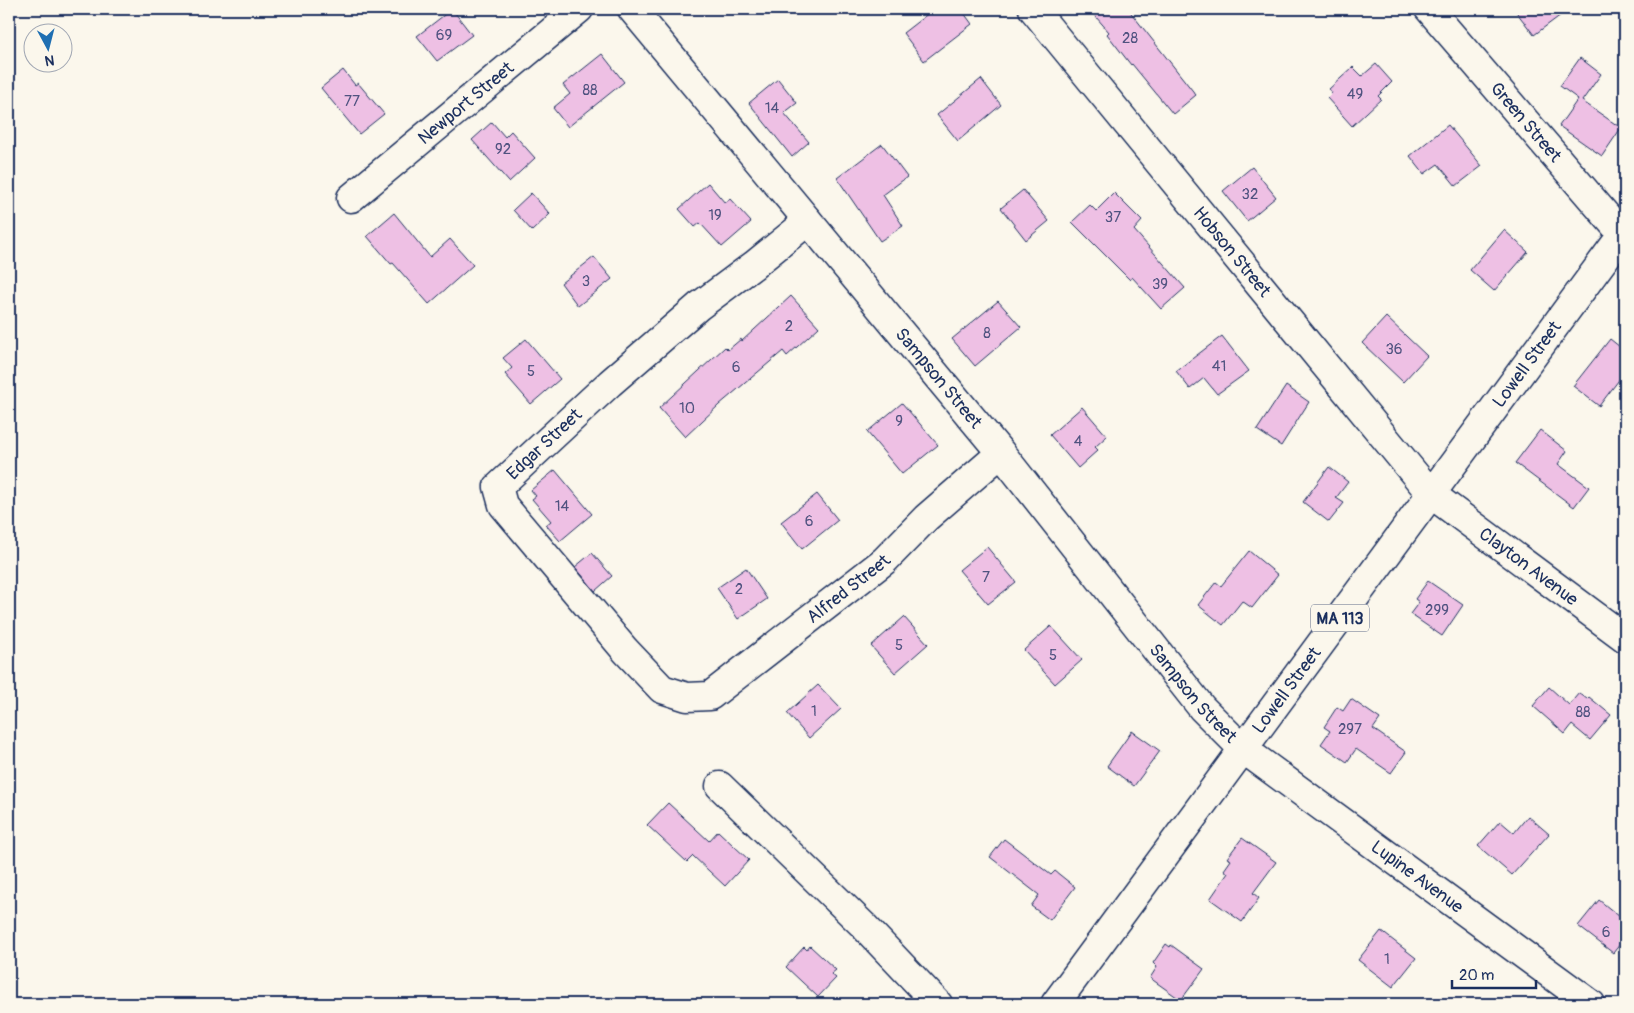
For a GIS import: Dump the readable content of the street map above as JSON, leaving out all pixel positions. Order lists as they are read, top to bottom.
{
  "streets": {
    "street": [
      "Newport Street",
      "Green Street",
      "Hobson Street",
      "Lowell Street",
      "Sampson Street",
      "Edgar Street",
      "Clayton Avenue",
      "Alfred Street",
      "MA 113",
      "Lupine Avenue"
    ]
  },
  "crossings": [
    ["Green Street", "Lowell Street"],
    ["Hobson Street", "Lowell Street"],
    ["Hobson Street", "Clayton Avenue"],
    ["Lowell Street", "Sampson Street"],
    ["Lowell Street", "Clayton Avenue"],
    ["Lowell Street", "Lupine Avenue"],
    ["Sampson Street", "Edgar Street"],
    ["Sampson Street", "Alfred Street"],
    ["Sampson Street", "Lupine Avenue"],
    ["Edgar Street", "Alfred Street"]
  ],
  "house_numbers": [
    "69",
    "28",
    "88",
    "49",
    "77",
    "14",
    "92",
    "32",
    "19",
    "37",
    "3",
    "39",
    "2",
    "8",
    "36",
    "41",
    "6",
    "5",
    "10",
    "9",
    "4",
    "14",
    "6",
    "7",
    "2",
    "299",
    "5",
    "5",
    "1",
    "88",
    "297",
    "6",
    "1"
  ],
  "scale_bar": "20 m",
  "north": "bottom"
}
